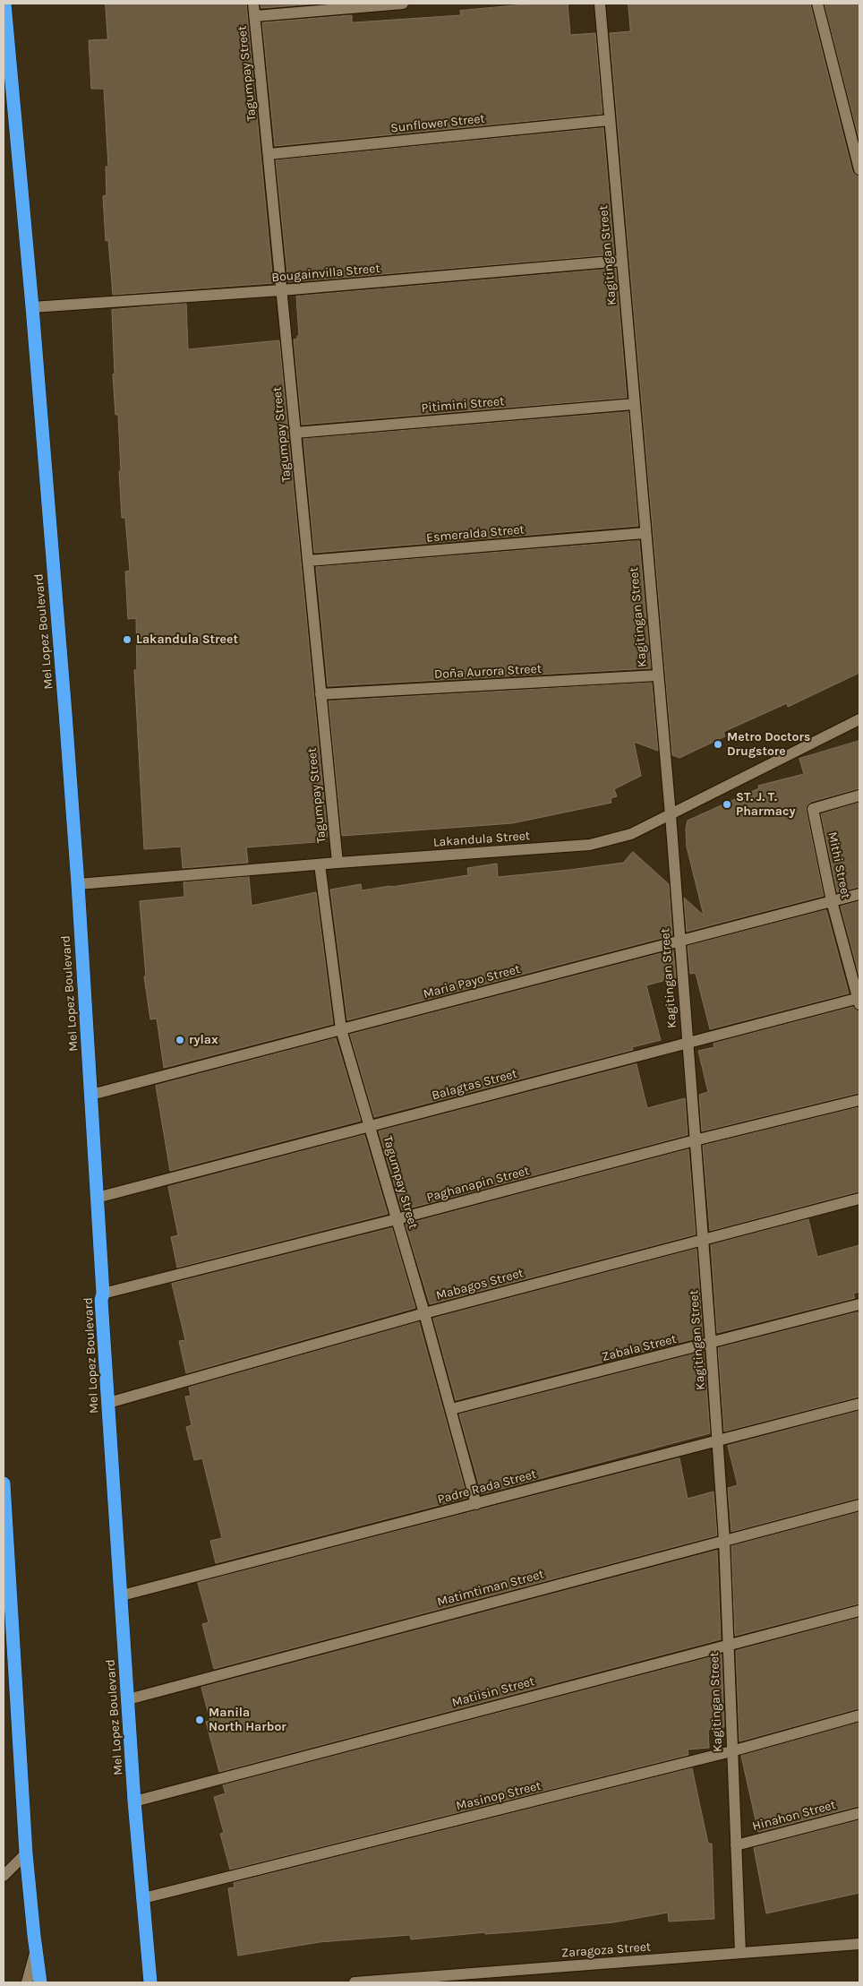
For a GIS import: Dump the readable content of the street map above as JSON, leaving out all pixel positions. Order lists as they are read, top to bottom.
{
  "streets": {
    "highway": ["Mel Lopez Boulevard"],
    "street": [
      "Tagumpay Street",
      "Sunflower Street",
      "Kagitingan Street",
      "Bougainvilla Street",
      "Pitimini Street",
      "Esmeralda Street",
      "Doña Aurora Street",
      "Lakandula Street",
      "Mithi Street",
      "Maria Payo Street",
      "Balagtas Street",
      "Paghanapin Street",
      "Mabagos Street",
      "Zabala Street",
      "Padre Rada Street",
      "Matimtiman Street",
      "Matiisin Street",
      "Masinop Street",
      "Hinahon Street",
      "Zaragoza Street"
    ]
  },
  "crossings": [
    ["Tagumpay Street", "Sunflower Street"],
    ["Tagumpay Street", "Bougainvilla Street"],
    ["Tagumpay Street", "Pitimini Street"],
    ["Tagumpay Street", "Esmeralda Street"],
    ["Tagumpay Street", "Doña Aurora Street"],
    ["Tagumpay Street", "Lakandula Street"],
    ["Tagumpay Street", "Maria Payo Street"],
    ["Tagumpay Street", "Balagtas Street"],
    ["Tagumpay Street", "Paghanapin Street"],
    ["Tagumpay Street", "Mabagos Street"],
    ["Tagumpay Street", "Zabala Street"],
    ["Tagumpay Street", "Padre Rada Street"],
    ["Sunflower Street", "Kagitingan Street"],
    ["Kagitingan Street", "Bougainvilla Street"],
    ["Kagitingan Street", "Pitimini Street"],
    ["Kagitingan Street", "Esmeralda Street"],
    ["Kagitingan Street", "Doña Aurora Street"],
    ["Kagitingan Street", "Lakandula Street"],
    ["Kagitingan Street", "Maria Payo Street"],
    ["Kagitingan Street", "Balagtas Street"],
    ["Kagitingan Street", "Paghanapin Street"],
    ["Kagitingan Street", "Mabagos Street"],
    ["Kagitingan Street", "Zabala Street"],
    ["Kagitingan Street", "Padre Rada Street"],
    ["Kagitingan Street", "Matimtiman Street"],
    ["Kagitingan Street", "Matiisin Street"],
    ["Kagitingan Street", "Masinop Street"],
    ["Kagitingan Street", "Hinahon Street"],
    ["Kagitingan Street", "Zaragoza Street"],
    ["Bougainvilla Street", "Mel Lopez Boulevard"],
    ["Mel Lopez Boulevard", "Lakandula Street"],
    ["Mel Lopez Boulevard", "Maria Payo Street"],
    ["Mel Lopez Boulevard", "Balagtas Street"],
    ["Mel Lopez Boulevard", "Paghanapin Street"],
    ["Mel Lopez Boulevard", "Mabagos Street"],
    ["Mel Lopez Boulevard", "Padre Rada Street"],
    ["Mel Lopez Boulevard", "Matimtiman Street"],
    ["Mel Lopez Boulevard", "Matiisin Street"],
    ["Mel Lopez Boulevard", "Masinop Street"],
    ["Mithi Street", "Maria Payo Street"],
    ["Mithi Street", "Balagtas Street"]
  ],
  "places": [
    "Lakandula Street",
    "Metro Doctors Drugstore",
    "ST. J. T. Pharmacy",
    "rylax",
    "Manila North Harbor"
  ]
}
